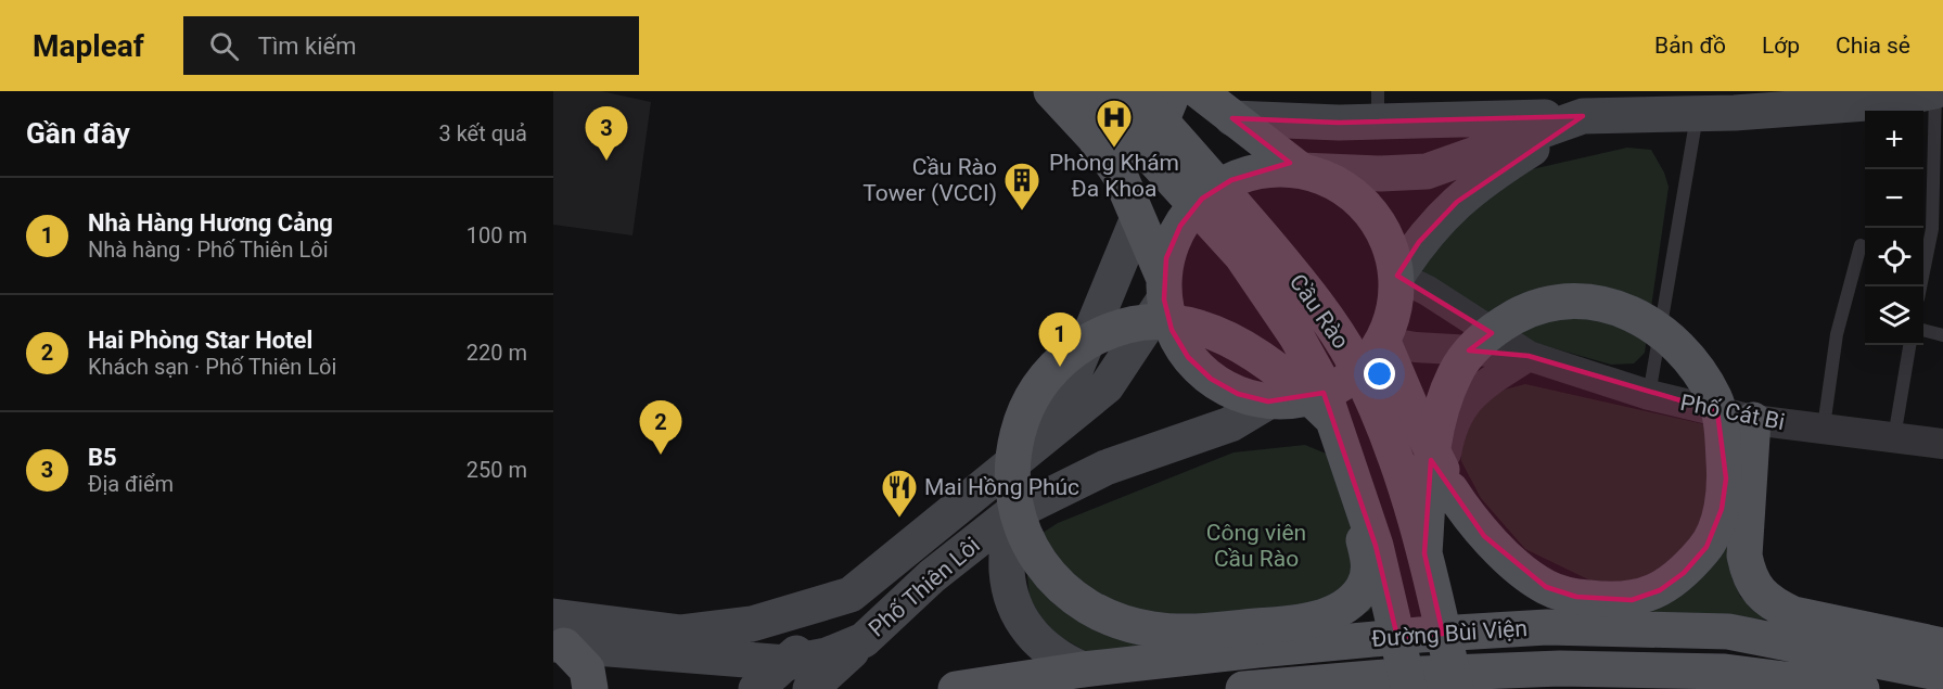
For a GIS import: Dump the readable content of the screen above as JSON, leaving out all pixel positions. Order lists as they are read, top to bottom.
{
  "streets": {
    "main road": ["Cầu Rào", "Phố Thiên Lôi", "Đường Bùi Viện"],
    "street": ["Phố Cát Bi"]
  },
  "crossings": [
    ["Phố Cát Bi", "Phố Thiên Lôi"]
  ],
  "parks": ["Công viên Cầu Rào"],
  "places": {
    "hospital": ["Phòng Khám Đa Khoa"],
    "building": ["Cầu Rào Tower (VCCI)"],
    "restaurant": ["Mai Hồng Phúc"]
  },
  "page": {
    "header": "Mapleaf",
    "search": "Tìm kiếm",
    "nav": ["Bản đồ", "Lớp", "Chia sẻ"],
    "heading": ["Gần đây", "3 kết quả"],
    "pins": ["3", "1", "2"],
    "map_buttons": ["+", "−"],
    "list": [
      {
        "mark": "1",
        "name": "Nhà Hàng Hương Cảng",
        "note": "Nhà hàng · Phố Thiên Lôi",
        "value": "100 m"
      },
      {
        "mark": "2",
        "name": "Hai Phòng Star Hotel",
        "note": "Khách sạn · Phố Thiên Lôi",
        "value": "220 m"
      },
      {
        "mark": "3",
        "name": "B5",
        "note": "Địa điểm",
        "value": "250 m"
      }
    ]
  }
}
